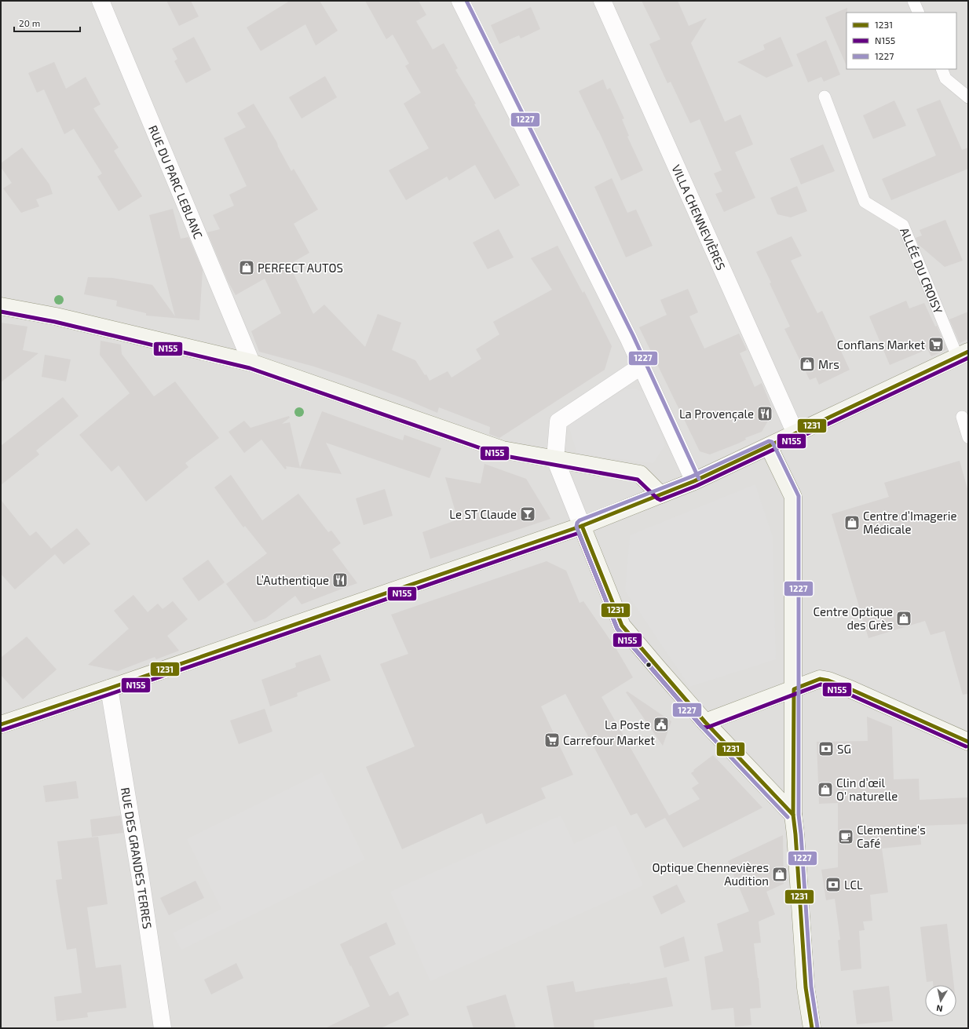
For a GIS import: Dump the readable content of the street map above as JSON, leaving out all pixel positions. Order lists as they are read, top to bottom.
{
  "streets": {
    "street": ["RUE DU PARC LEBLANC", "VILLA CHENNEVIÈRES", "RUE DES GRANDES TERRES"],
    "lane": ["ALLÉE DU CROISY"]
  },
  "places": {
    "shop": [
      "PERFECT AUTOS",
      "Mrs",
      "Centre d’Imagerie Médicale",
      "Centre Optique des Grès",
      "Clin d’œil O' naturelle",
      "Optique Chennevières Audition"
    ],
    "supermarket": ["Conflans Market", "Carrefour Market"],
    "restaurant": ["La Provençale", "L’Authentique"],
    "bar": ["Le ST Claude"],
    "public building": ["La Poste"],
    "bank": ["SG", "LCL"],
    "cafe": ["Clementine's Café"]
  },
  "lines": ["transit line 1227", "transit line N155", "transit line 1231"],
  "legend": ["1231", "N155", "1227"],
  "scale_bar": "20 m",
  "north": "bottom"
}
